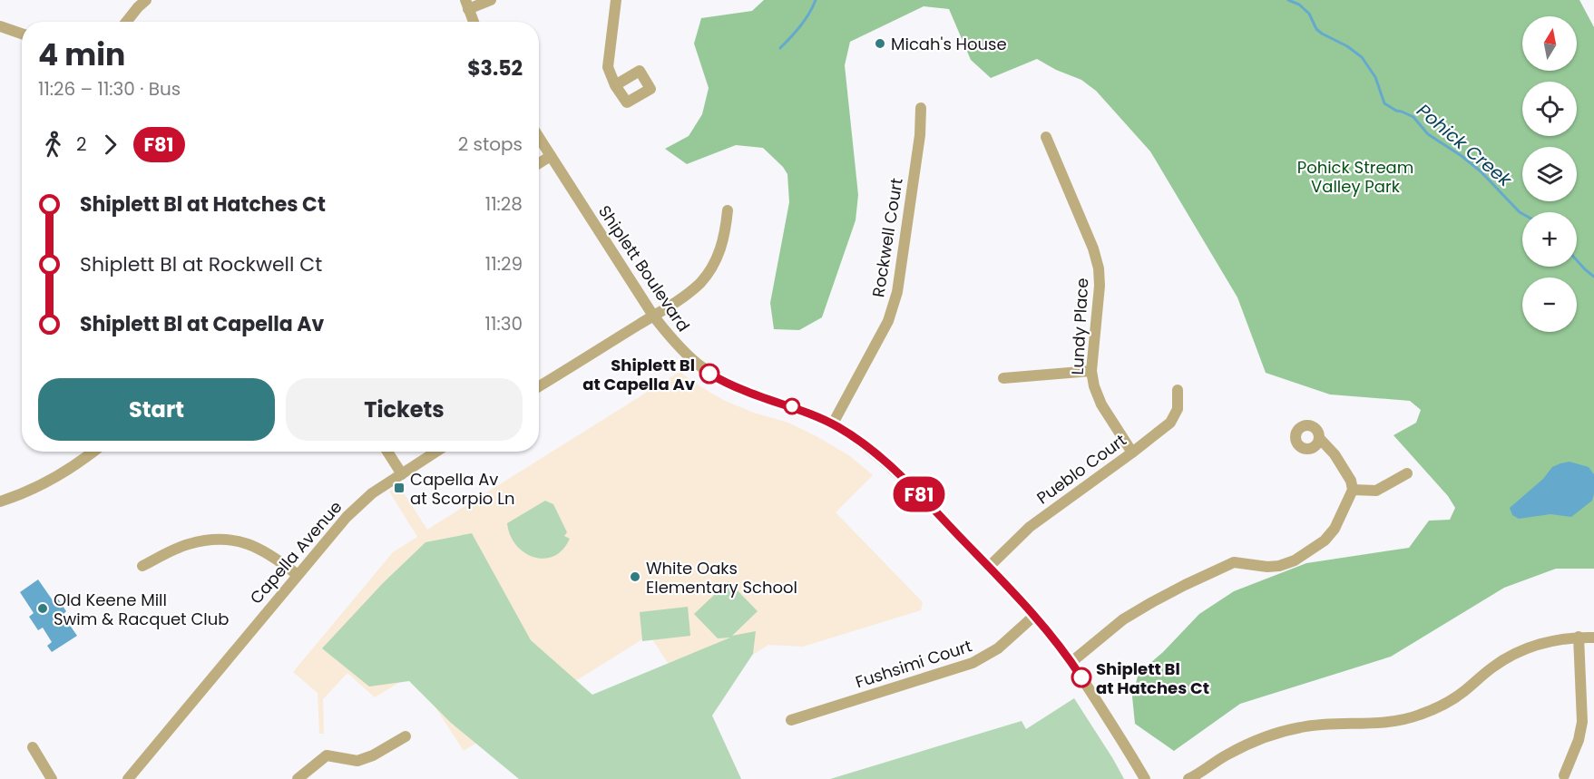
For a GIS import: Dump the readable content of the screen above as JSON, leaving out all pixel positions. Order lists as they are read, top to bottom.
{
  "streets": {
    "street": [
      "Rockwell Court",
      "Shiplett Boulevard",
      "Lundy Place",
      "Pueblo Court",
      "Capella Avenue",
      "Fushsimi Court"
    ]
  },
  "crossings": [
    ["Rockwell Court", "Shiplett Boulevard"],
    ["Shiplett Boulevard", "Pueblo Court"],
    ["Shiplett Boulevard", "Fushsimi Court"],
    ["Lundy Place", "Pueblo Court"]
  ],
  "water": ["Pohick Creek"],
  "parks": ["Pohick Stream Valley Park"],
  "places": {
    "other": [
      "Micah's House",
      "Shiplett Bl at Capella Av",
      "White Oaks Elementary School",
      "Old Keene Mill Swim & Racquet Club",
      "Shiplett Bl at Hatches Ct"
    ],
    "transit": ["Capella Av at Scorpio Ln"]
  },
  "lines": ["bus line F81"],
  "north": "top",
  "page": {
    "on_map": "F81",
    "map_buttons": ["+", "−"],
    "heading": ["4 min", "11:26 – 11:30 · Bus", "$3.52"],
    "legs": ["2", "F81", "2 stops"],
    "list": [
      {
        "name": "Shiplett Bl at Hatches Ct",
        "value": "11:28"
      },
      {
        "name": "Shiplett Bl at Rockwell Ct",
        "value": "11:29"
      },
      {
        "name": "Shiplett Bl at Capella Av",
        "value": "11:30"
      }
    ],
    "buttons": ["Start", "Tickets"]
  }
}
